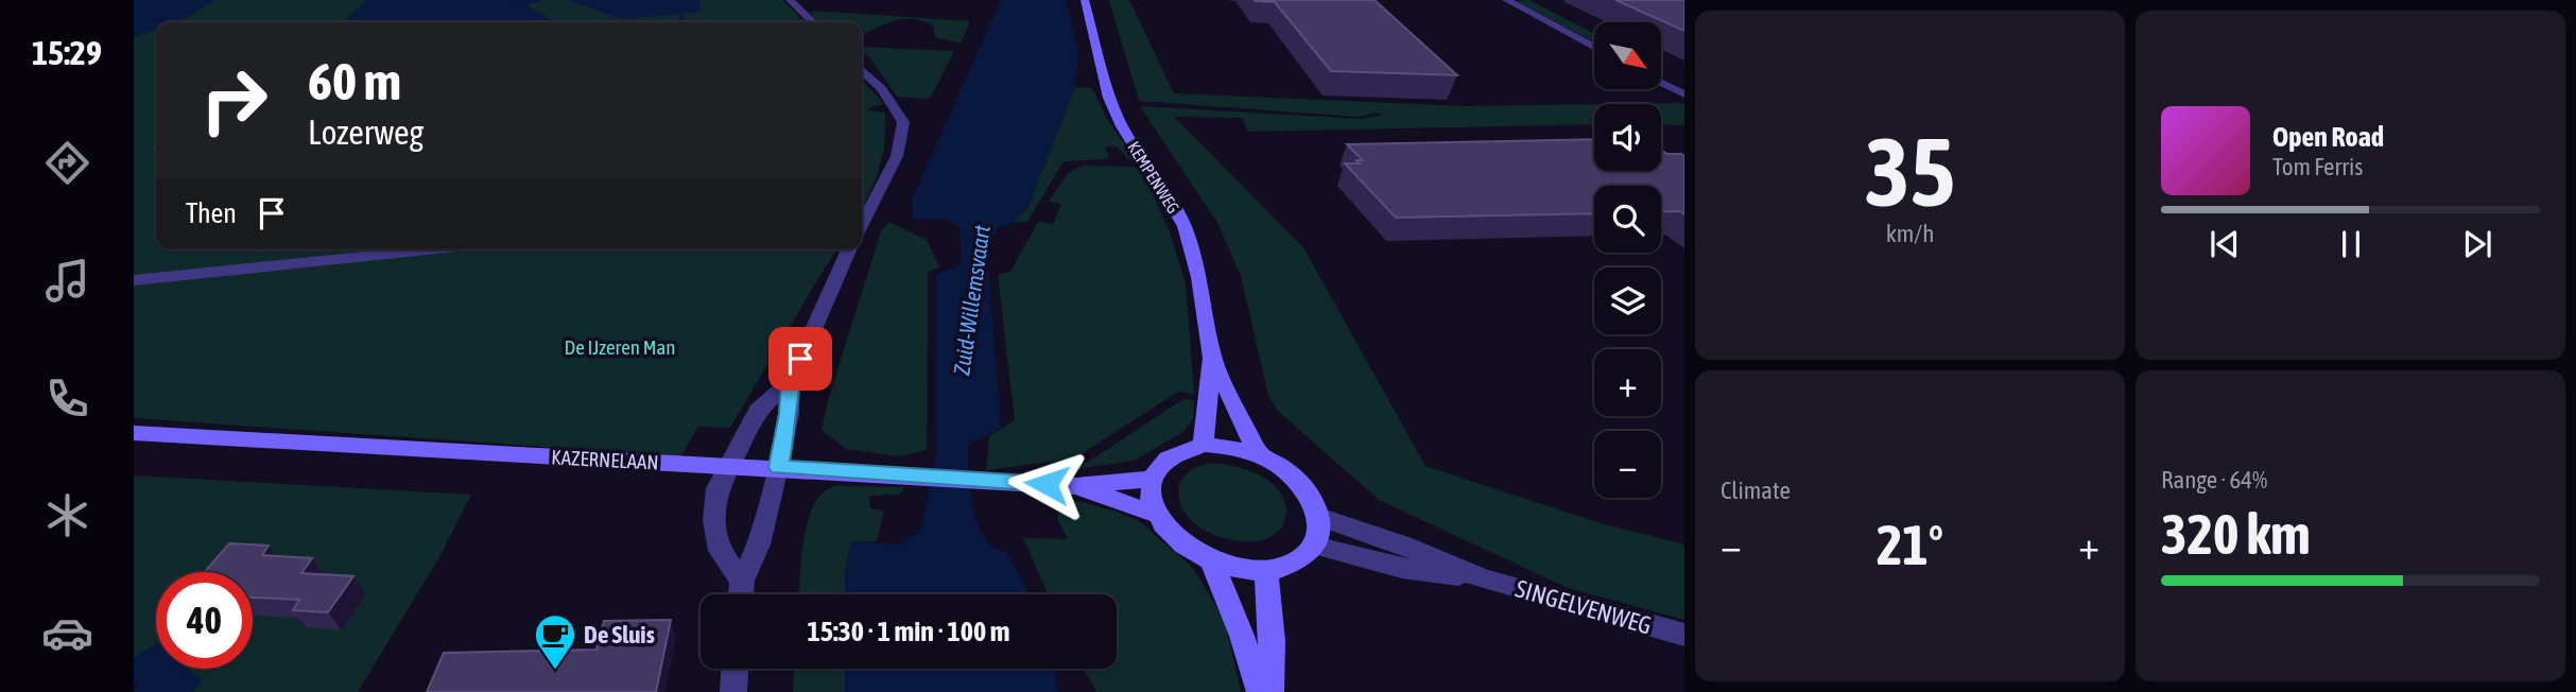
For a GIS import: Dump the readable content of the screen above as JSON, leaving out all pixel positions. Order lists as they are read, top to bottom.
{
  "streets": {
    "main road": ["KEMPENWEG", "KAZERNELAAN"],
    "street": ["SINGELVENWEG"]
  },
  "crossings": [
    ["KEMPENWEG", "KAZERNELAAN"],
    ["KEMPENWEG", "SINGELVENWEG"],
    ["KAZERNELAAN", "SINGELVENWEG"]
  ],
  "water": ["Zuid-Willemsvaart"],
  "parks": ["De IJzeren Man"],
  "places": {
    "cafe": ["De Sluis"]
  },
  "north": "bottom right",
  "page": {
    "tabs": "15:29",
    "tile": [
      ["35", "km/h"],
      "Climate",
      ["Range · 64%", "320 km"]
    ],
    "map_buttons": ["+", "−"],
    "turn": ["60 m", "Lozerweg"],
    "song": ["Open Road", "Tom Ferris"],
    "then": "Then",
    "heat": ["−", "21°", "+"],
    "limit": "40",
    "trip": "15:30 · 1 min · 100 m"
  }
}
